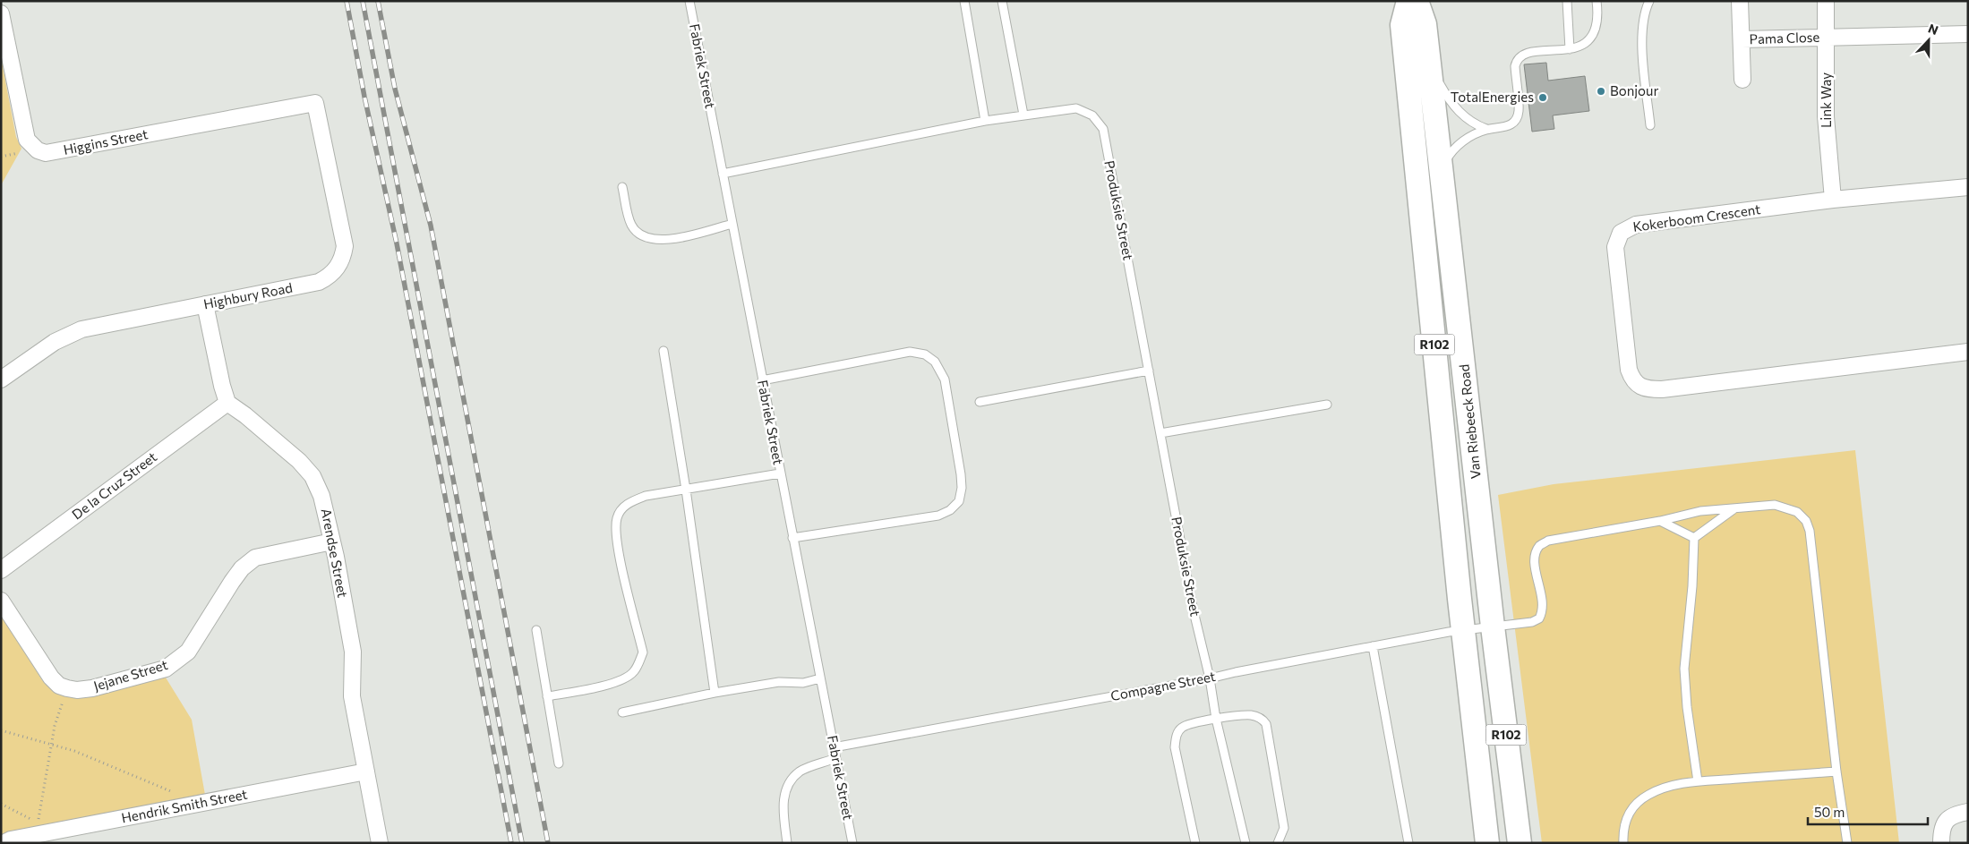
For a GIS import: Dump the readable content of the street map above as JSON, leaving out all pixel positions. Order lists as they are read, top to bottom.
{
  "streets": {
    "main road": ["R102", "Van Riebeeck Road"],
    "street": [
      "Pama Close",
      "Link Way",
      "Higgins Street",
      "Kokerboom Crescent",
      "Highbury Road",
      "De la Cruz Street",
      "Arendse Street",
      "Jejane Street",
      "Hendrik Smith Street"
    ],
    "lane": ["Fabriek Street", "Produksie Street", "Compagne Street"]
  },
  "crossings": [
    ["Pama Close", "Link Way"],
    ["Fabriek Street", "Produksie Street"],
    ["Fabriek Street", "Compagne Street"],
    ["Link Way", "Kokerboom Crescent"],
    ["Higgins Street", "Highbury Road"],
    ["Produksie Street", "Compagne Street"],
    ["Van Riebeeck Road", "Compagne Street"],
    ["De la Cruz Street", "Arendse Street"],
    ["Arendse Street", "Jejane Street"],
    ["Arendse Street", "Hendrik Smith Street"]
  ],
  "places": ["Bonjour", "TotalEnergies"],
  "scale_bar": "50 m",
  "north": "top"
}
